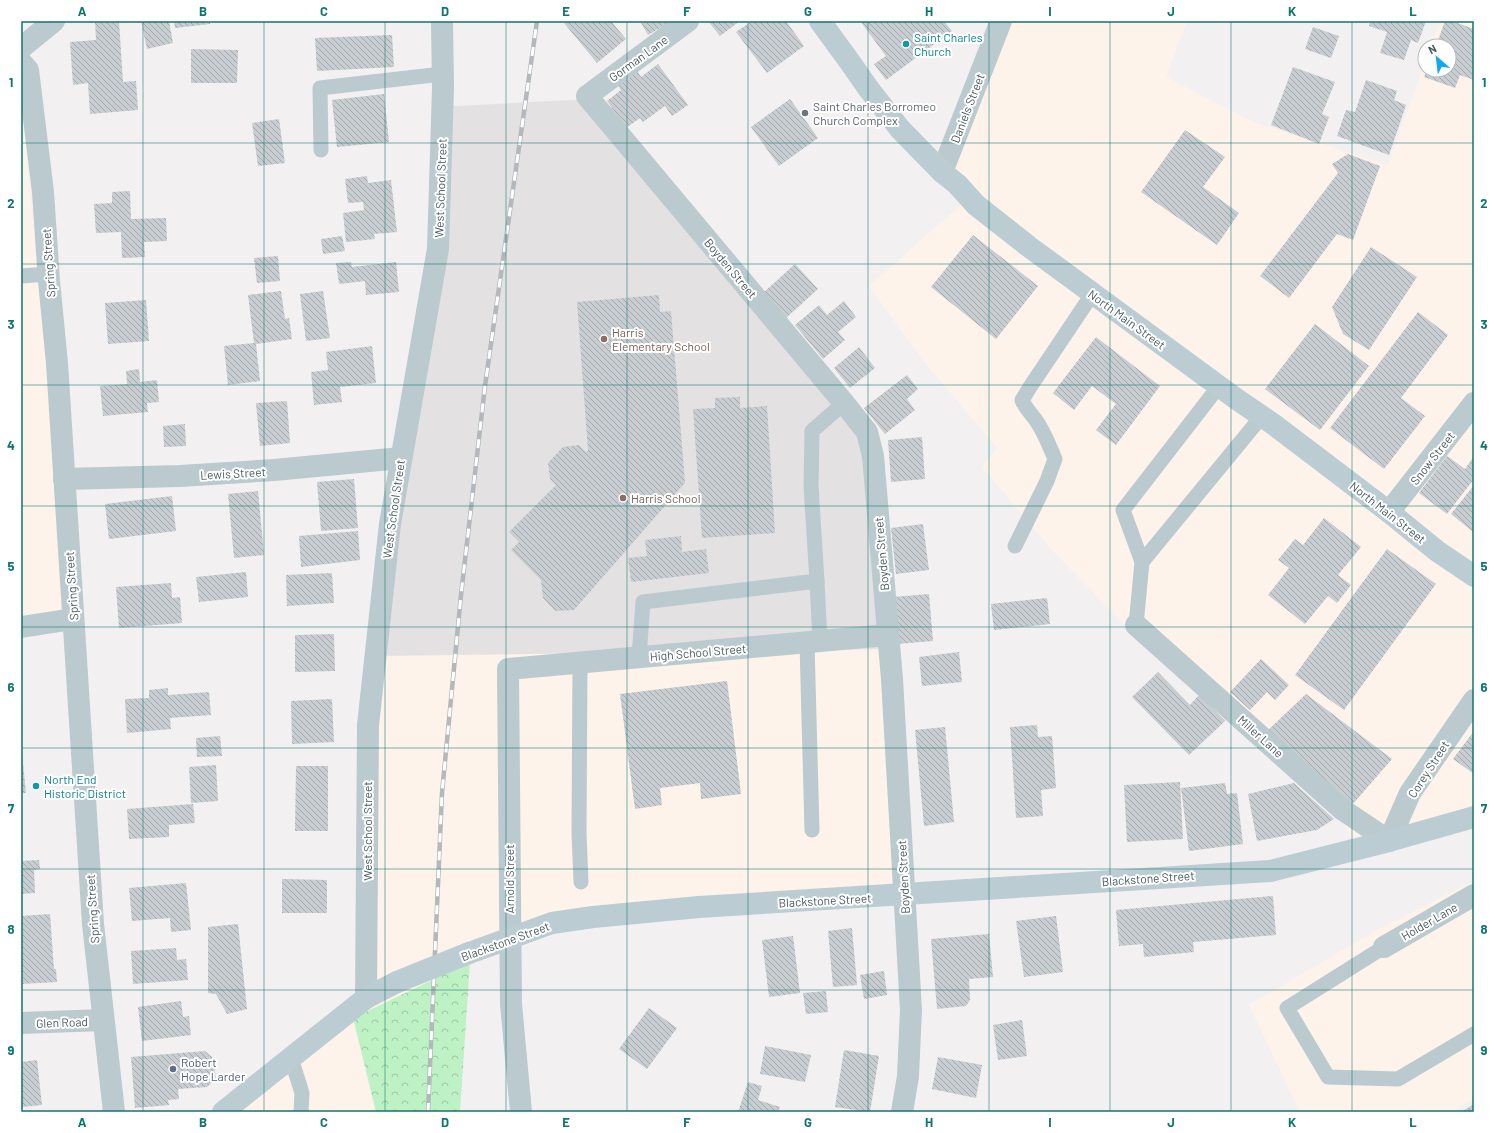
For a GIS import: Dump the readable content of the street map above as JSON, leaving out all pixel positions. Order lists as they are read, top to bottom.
{
  "streets": {
    "street": [
      "Gorman Lane",
      "Daniels Street",
      "West School Street",
      "Spring Street",
      "Boyden Street",
      "North Main Street",
      "Snow Street",
      "Lewis Street",
      "High School Street",
      "Miller Lane",
      "Corey Street",
      "Blackstone Street",
      "Arnold Street",
      "Holder Lane",
      "Glen Road"
    ]
  },
  "crossings": [
    ["Gorman Lane", "Boyden Street"],
    ["Daniels Street", "North Main Street"],
    ["West School Street", "Lewis Street"],
    ["West School Street", "Blackstone Street"],
    ["Spring Street", "Lewis Street"],
    ["Spring Street", "Glen Road"],
    ["Boyden Street", "High School Street"],
    ["Boyden Street", "Blackstone Street"],
    ["North Main Street", "Snow Street"],
    ["High School Street", "Arnold Street"],
    ["Miller Lane", "Corey Street"],
    ["Miller Lane", "Blackstone Street"],
    ["Corey Street", "Blackstone Street"],
    ["Blackstone Street", "Arnold Street"]
  ],
  "places": [
    "Saint Charles Church",
    "Saint Charles Borromeo Church Complex",
    "Harris Elementary School",
    "Harris School",
    "North End Historic District",
    "Robert Hope Larder"
  ],
  "north": "top left",
  "grid": {
    "columns": [
      "A",
      "B",
      "C",
      "D",
      "E",
      "F",
      "G",
      "H",
      "I",
      "J",
      "K",
      "L"
    ],
    "rows": [
      "1",
      "2",
      "3",
      "4",
      "5",
      "6",
      "7",
      "8",
      "9"
    ]
  }
}
